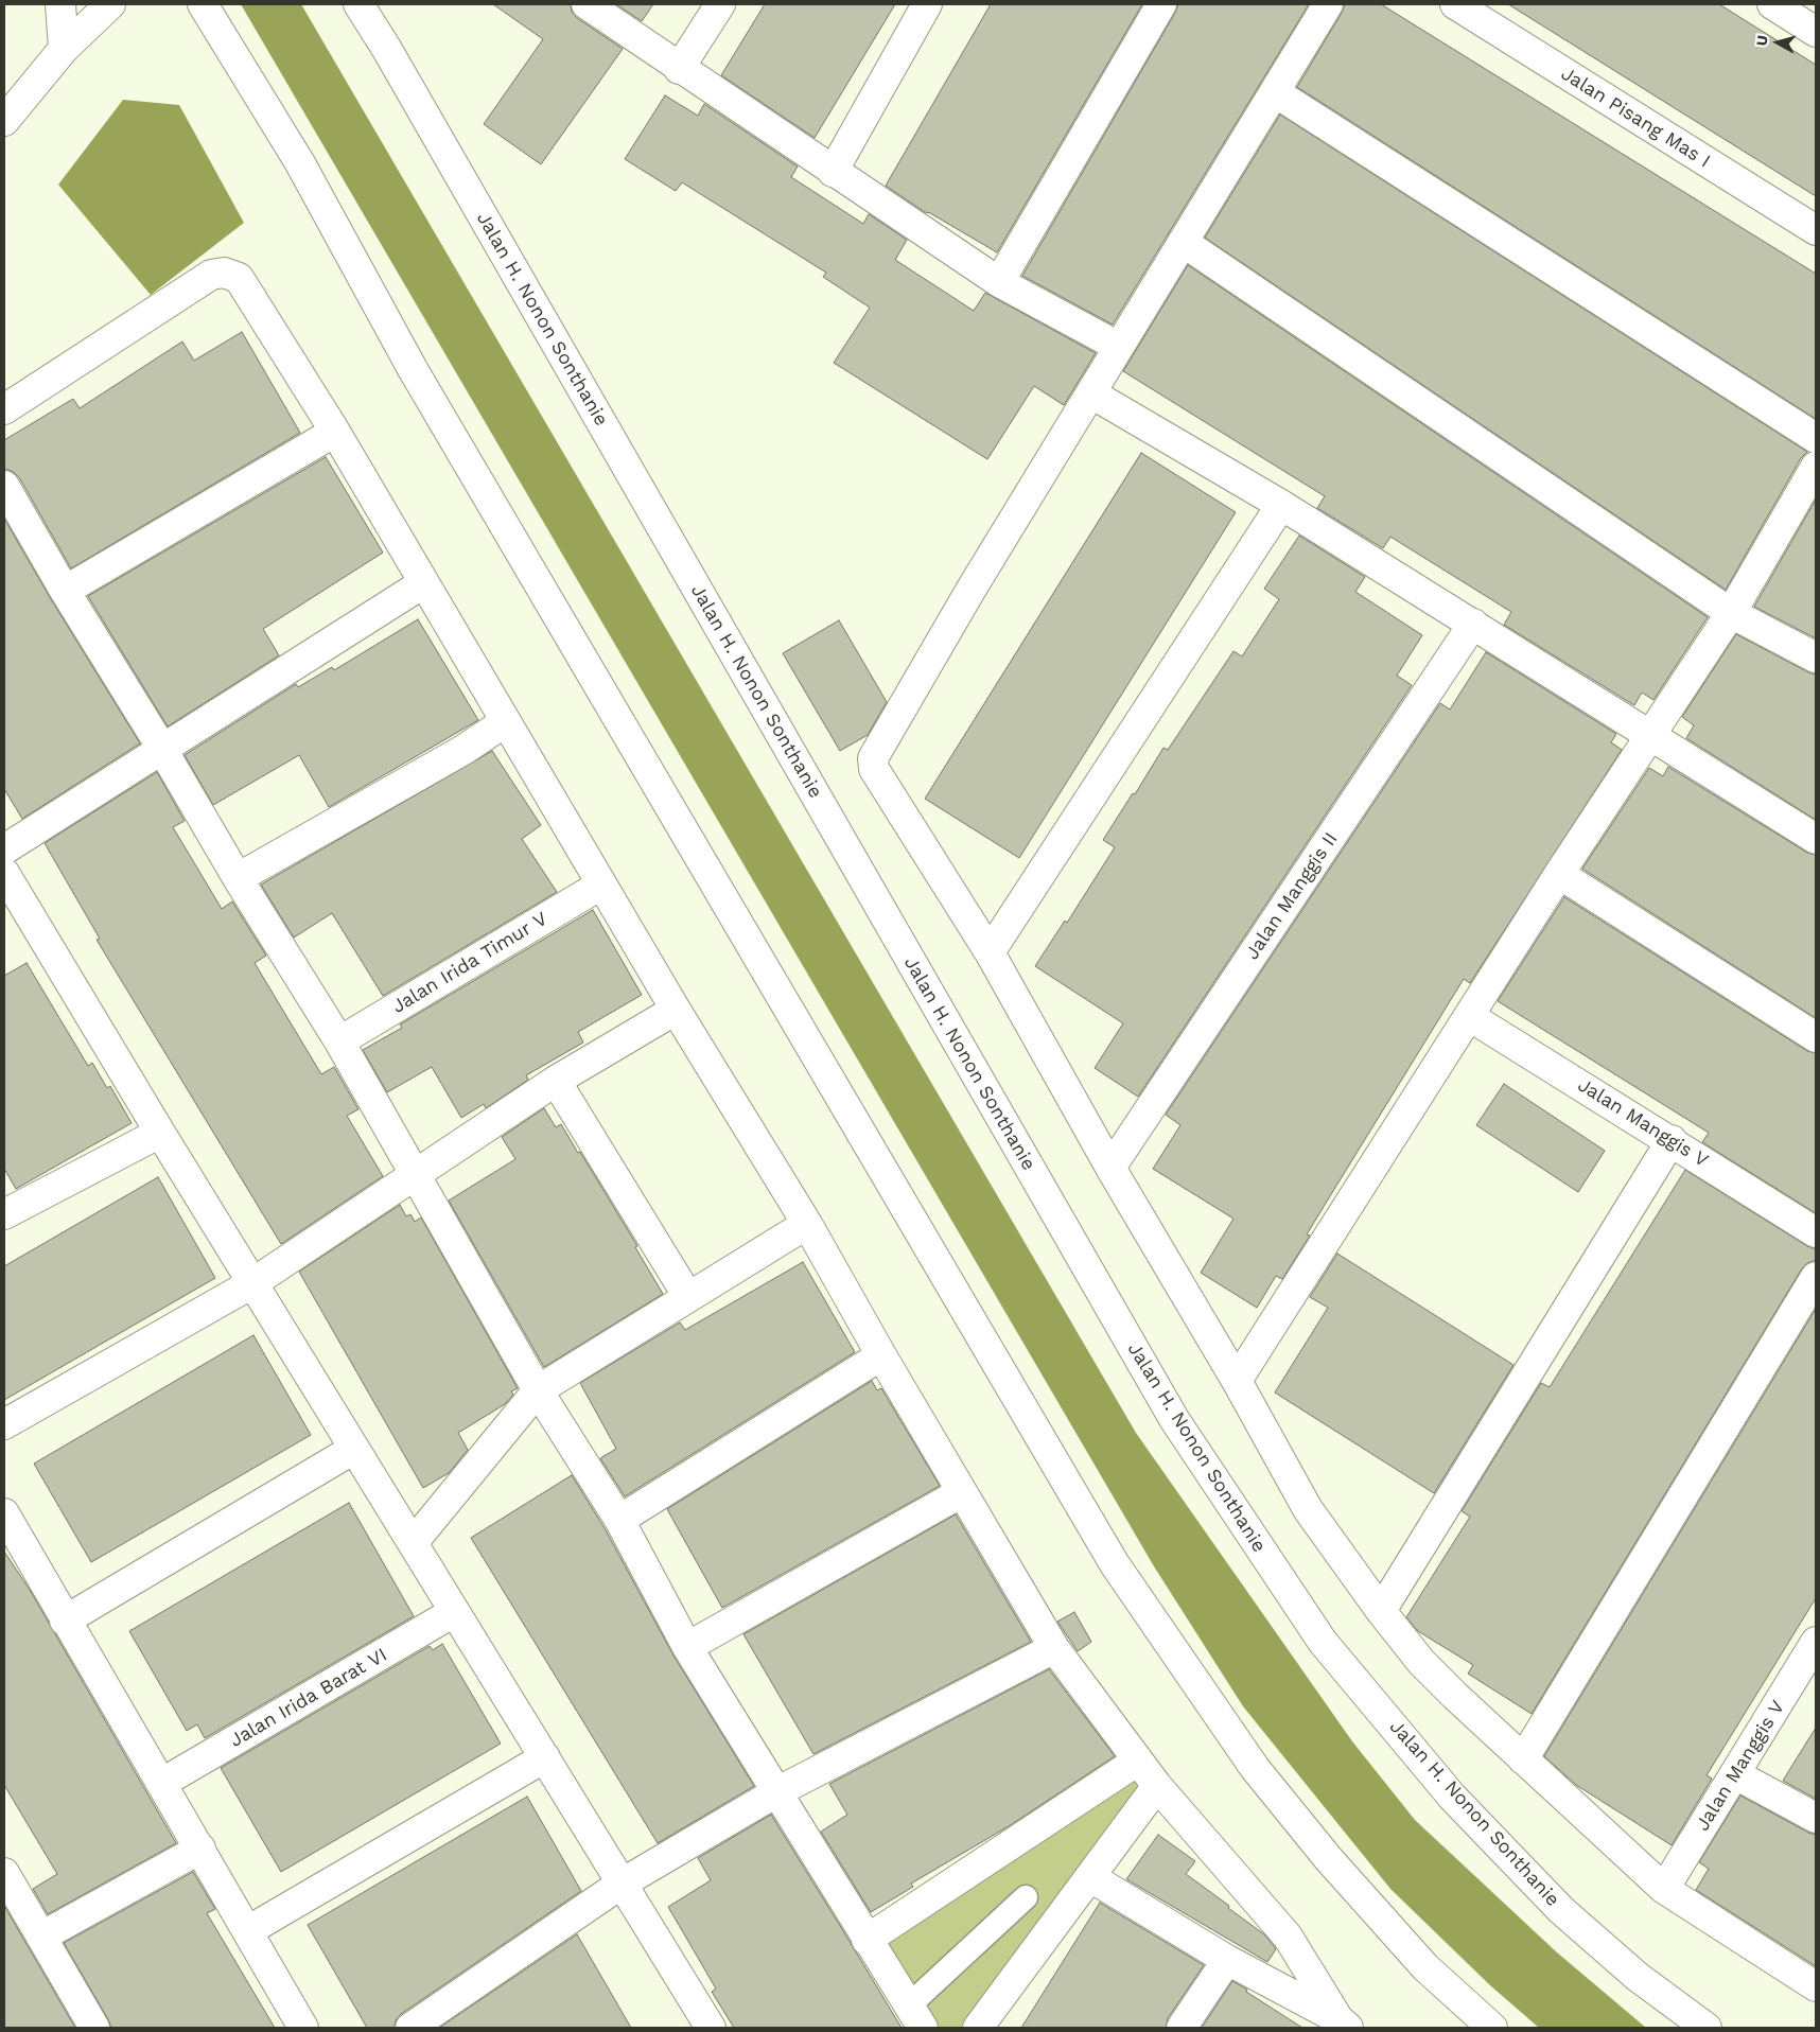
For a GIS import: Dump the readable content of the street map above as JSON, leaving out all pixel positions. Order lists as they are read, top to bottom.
{
  "streets": {
    "street": [
      "Jalan Pisang Mas I",
      "Jalan H. Nonon Sonthanie",
      "Jalan Manggis II",
      "Jalan Irida Timur V",
      "Jalan Manggis V",
      "Jalan Irida Barat VI"
    ]
  },
  "north": "left"
}
